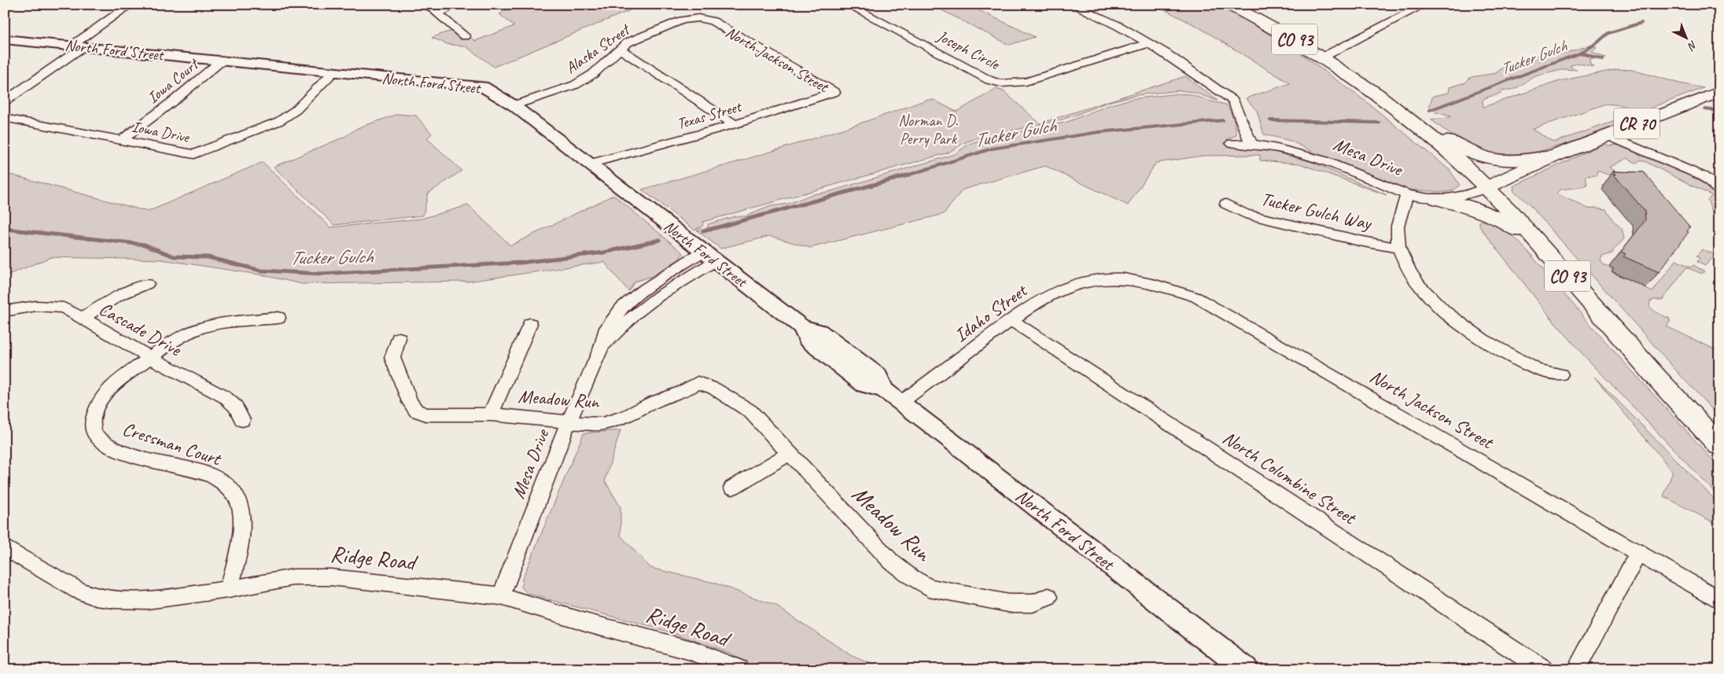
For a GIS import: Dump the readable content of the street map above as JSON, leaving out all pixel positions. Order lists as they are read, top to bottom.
{
  "streets": {
    "main road": ["CO 93", "CR 70"],
    "street": [
      "Alaska Street",
      "North Ford Street",
      "Joseph Circle",
      "North Jackson Street",
      "Iowa Court",
      "Texas Street",
      "Iowa Drive",
      "Mesa Drive",
      "Tucker Gulch Way",
      "Idaho Street",
      "Cascade Drive",
      "Meadow Run",
      "Cressman Court",
      "North Columbine Street",
      "Ridge Road"
    ]
  },
  "crossings": [
    ["CO 93", "CR 70"],
    ["CO 93", "Mesa Drive"],
    ["Alaska Street", "North Ford Street"],
    ["Alaska Street", "North Jackson Street"],
    ["North Ford Street", "Iowa Court"],
    ["North Ford Street", "Texas Street"],
    ["North Ford Street", "Iowa Drive"],
    ["North Ford Street", "Mesa Drive"],
    ["North Ford Street", "Idaho Street"],
    ["North Jackson Street", "Texas Street"],
    ["North Jackson Street", "Idaho Street"],
    ["Iowa Court", "Iowa Drive"],
    ["CR 70", "Mesa Drive"],
    ["Mesa Drive", "Meadow Run"],
    ["Mesa Drive", "Ridge Road"],
    ["Idaho Street", "North Columbine Street"],
    ["Cascade Drive", "Cressman Court"],
    ["Cressman Court", "Ridge Road"]
  ],
  "water": ["Tucker Gulch"],
  "parks": ["Norman D. Perry Park"],
  "north": "bottom right"
}
